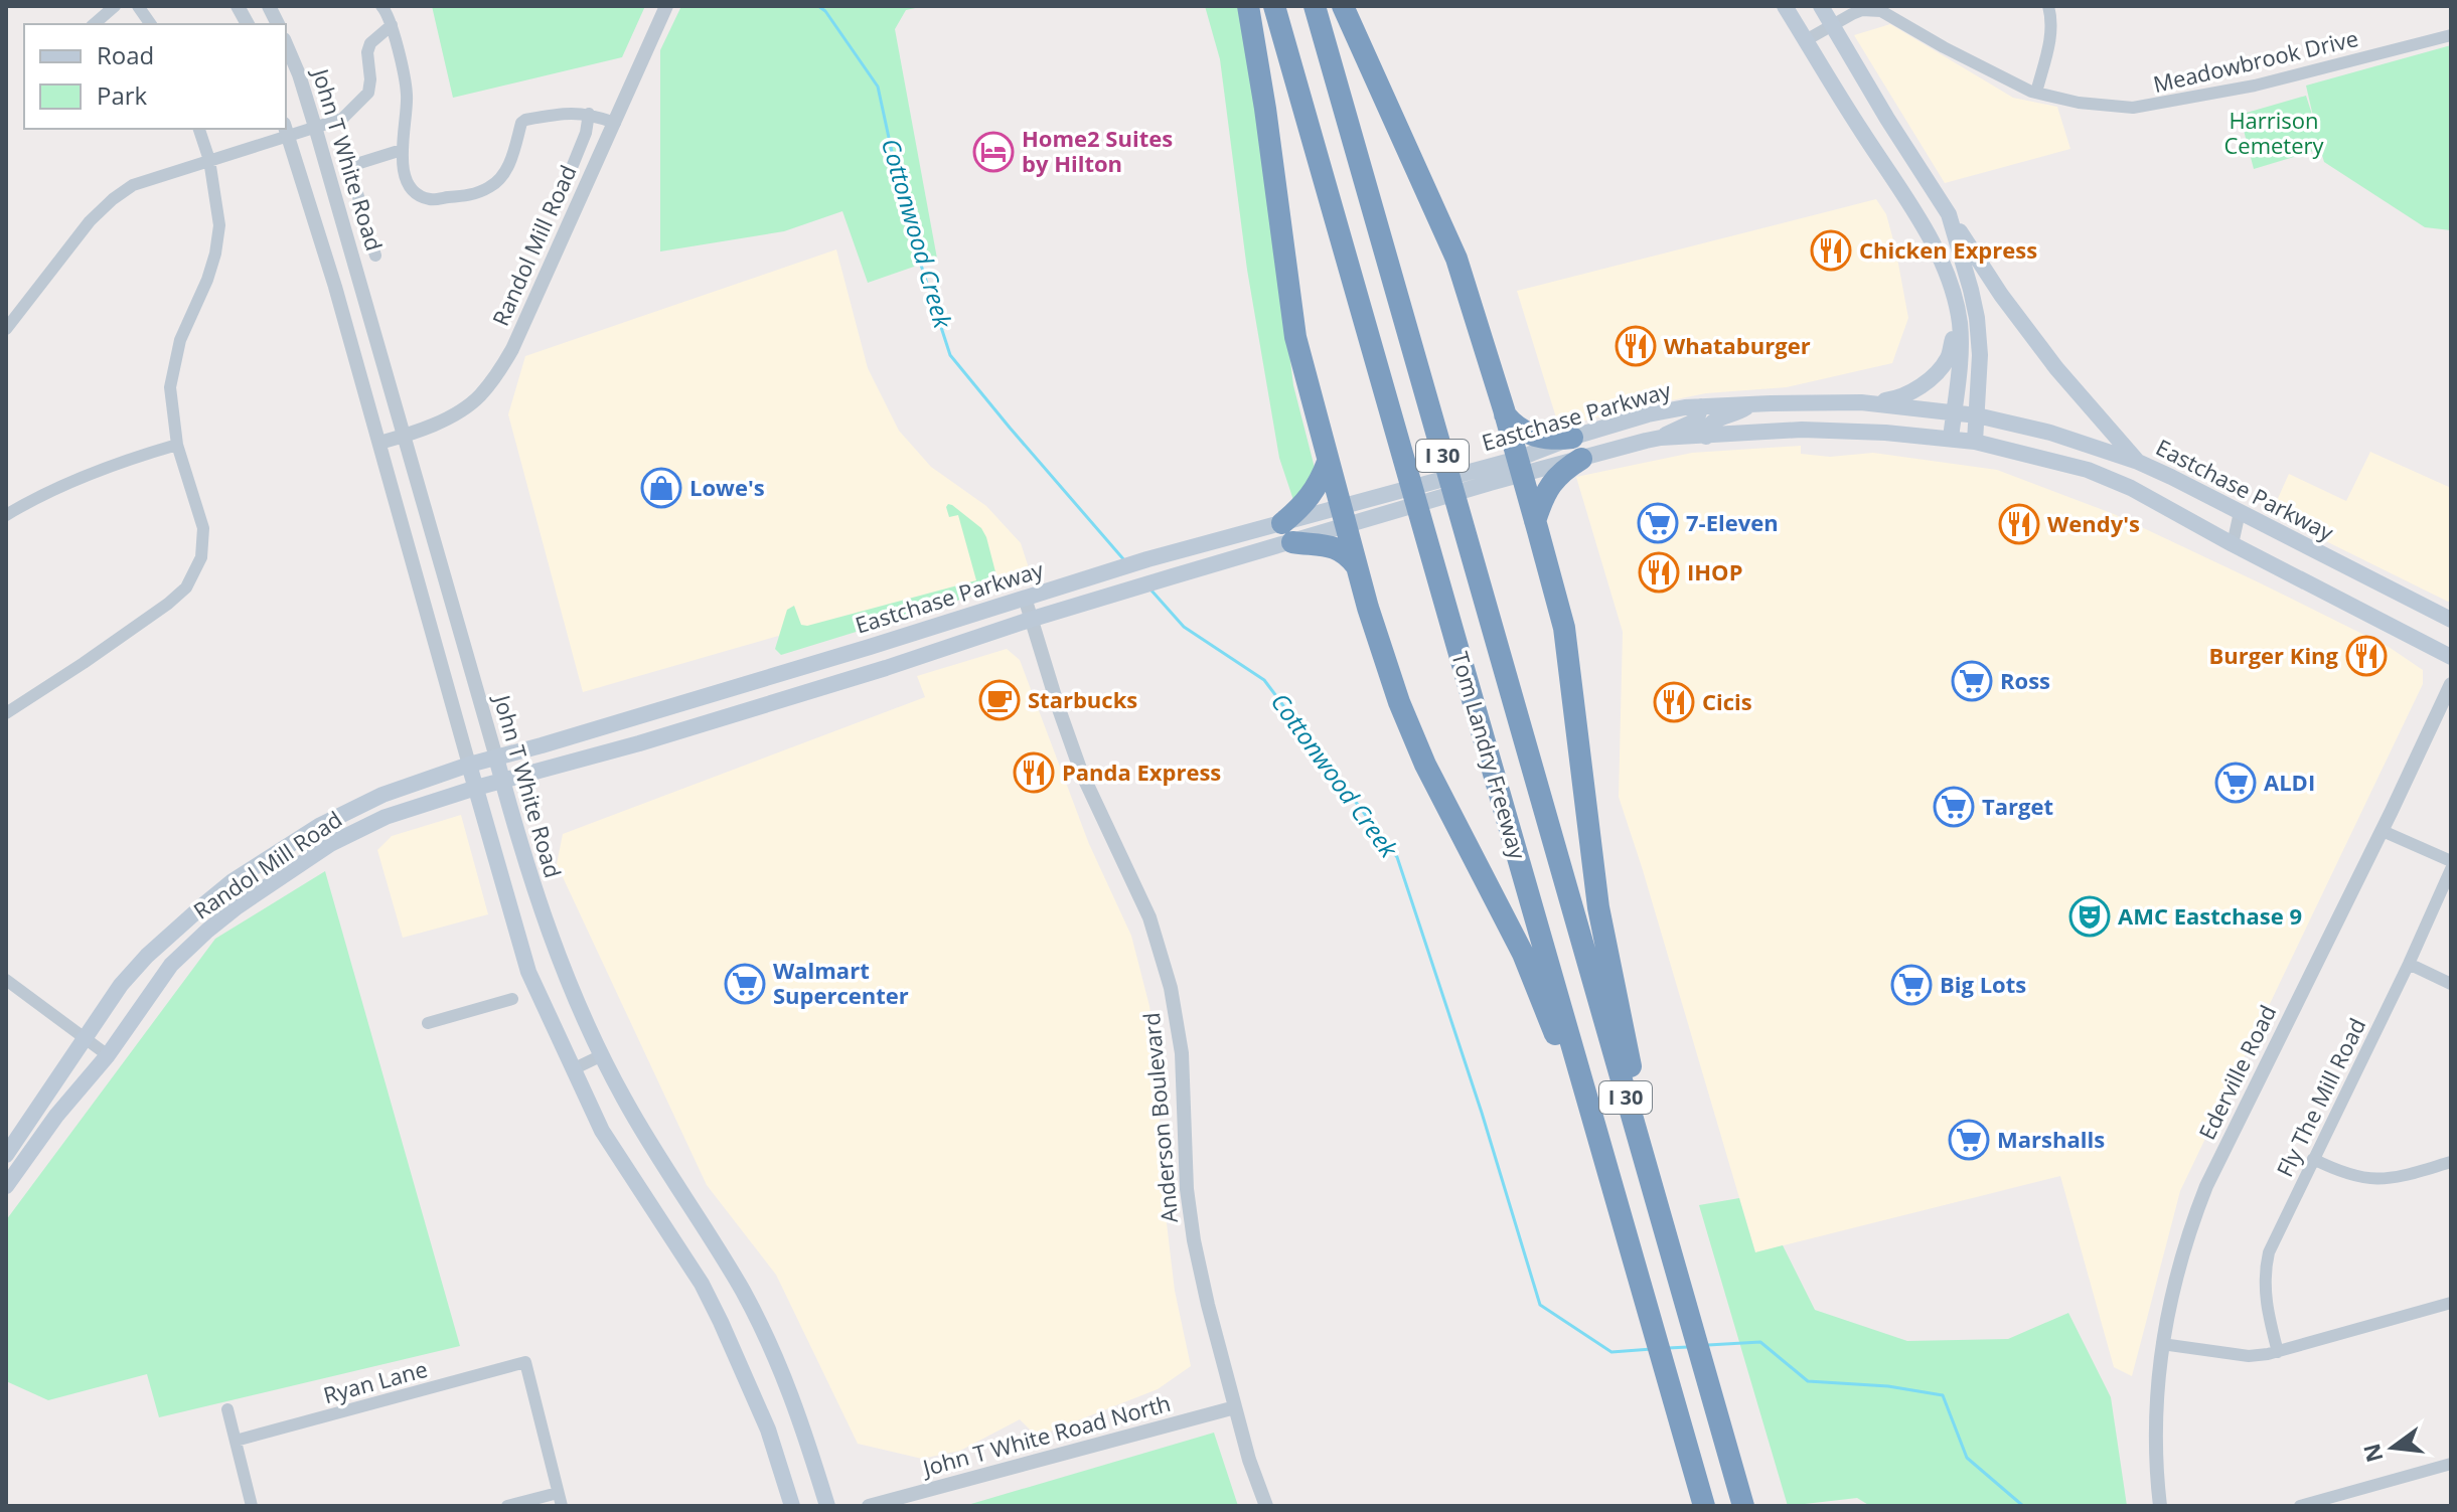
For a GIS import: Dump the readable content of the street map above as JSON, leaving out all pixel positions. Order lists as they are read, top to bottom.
{
  "streets": {
    "highway": ["I 30", "Tom Landry Freeway"],
    "main road": ["John T White Road", "Randol Mill Road", "Eastchase Parkway"],
    "street": [
      "Meadowbrook Drive",
      "Ederville Road",
      "Fly The Mill Road",
      "Anderson Boulevard",
      "Ryan Lane",
      "John T White Road North"
    ]
  },
  "crossings": [
    ["John T White Road", "Randol Mill Road"],
    ["John T White Road", "Eastchase Parkway"],
    ["Randol Mill Road", "Eastchase Parkway"],
    ["Eastchase Parkway", "Anderson Boulevard"],
    ["Anderson Boulevard", "John T White Road North"]
  ],
  "water": ["Cottonwood Creek"],
  "parks": ["Harrison Cemetery"],
  "places": {
    "hotel": ["Home2 Suites by Hilton"],
    "restaurant": [
      "Chicken Express",
      "Whataburger",
      "Wendy's",
      "IHOP",
      "Burger King",
      "Cicis",
      "Panda Express"
    ],
    "shop": ["Lowe's"],
    "supermarket": [
      "7-Eleven",
      "Ross",
      "ALDI",
      "Target",
      "Walmart Supercenter",
      "Big Lots",
      "Marshalls"
    ],
    "cafe": ["Starbucks"],
    "theatre": ["AMC Eastchase 9"]
  },
  "legend": ["Road", "Park"],
  "north": "left"
}
